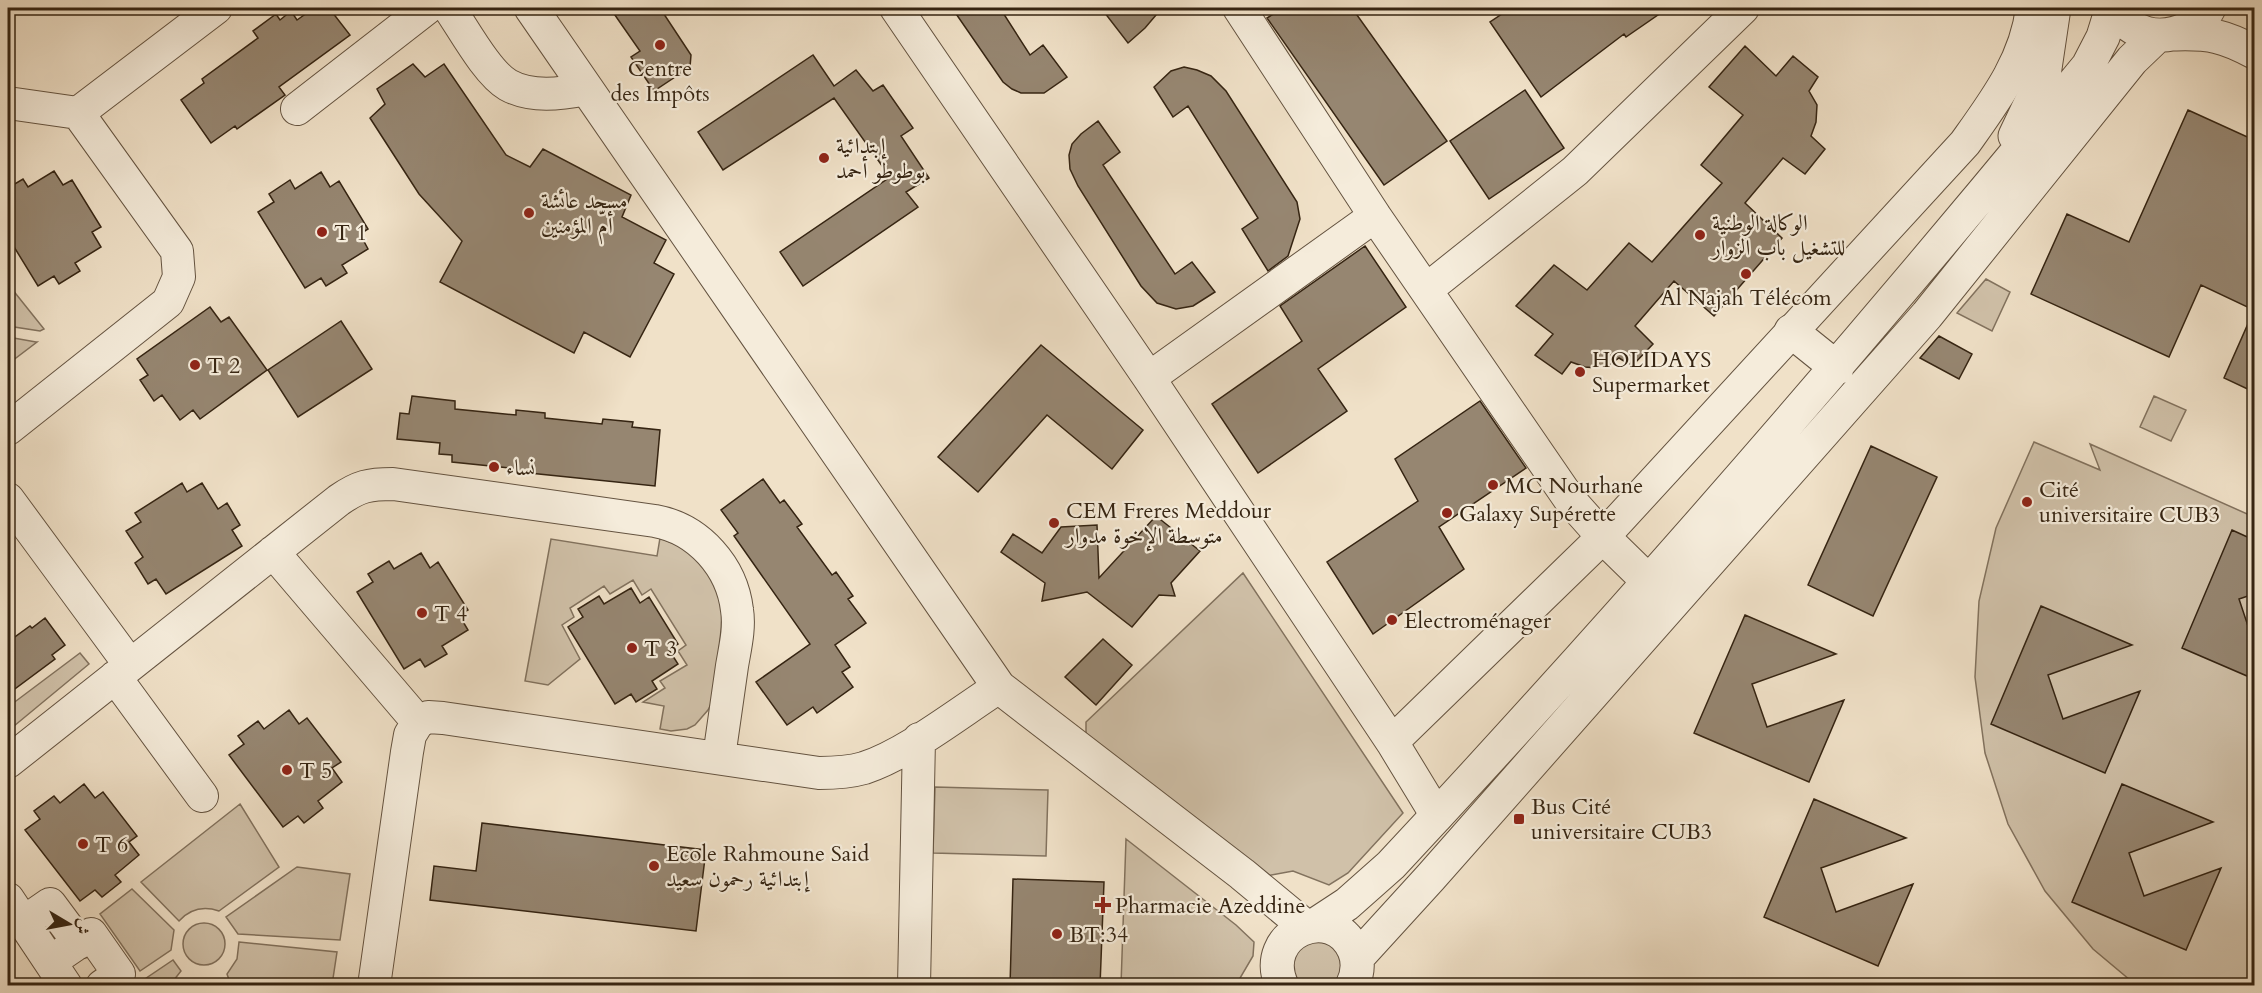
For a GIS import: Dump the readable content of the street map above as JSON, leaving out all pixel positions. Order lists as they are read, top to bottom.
{
  "places": {
    "other": [
      "Centre des Impôts",
      "إبتدائية بوطوطو أحمد",
      "مسجد عائشة أمّ المؤمنين",
      "T 1",
      "الوكالة الوطنية للتشغيل باب الزوار",
      "Al Najah Télécom",
      "T 2",
      "HOLIDAYS Supermarket",
      "نساء",
      "MC Nourhane",
      "Cité universitaire CUB3",
      "Galaxy Supérette",
      "CEM Freres Meddour متوسطة الإخوة مدوار",
      "T 4",
      "Electroménager",
      "T 3",
      "T 5",
      "T 6",
      "Ecole Rahmoune Said إبتدائية رحمون سعيد",
      "BT:34"
    ],
    "transit": ["Bus Cité universitaire CUB3"],
    "health": ["Pharmacie Azeddine"]
  },
  "north": "right"
}
